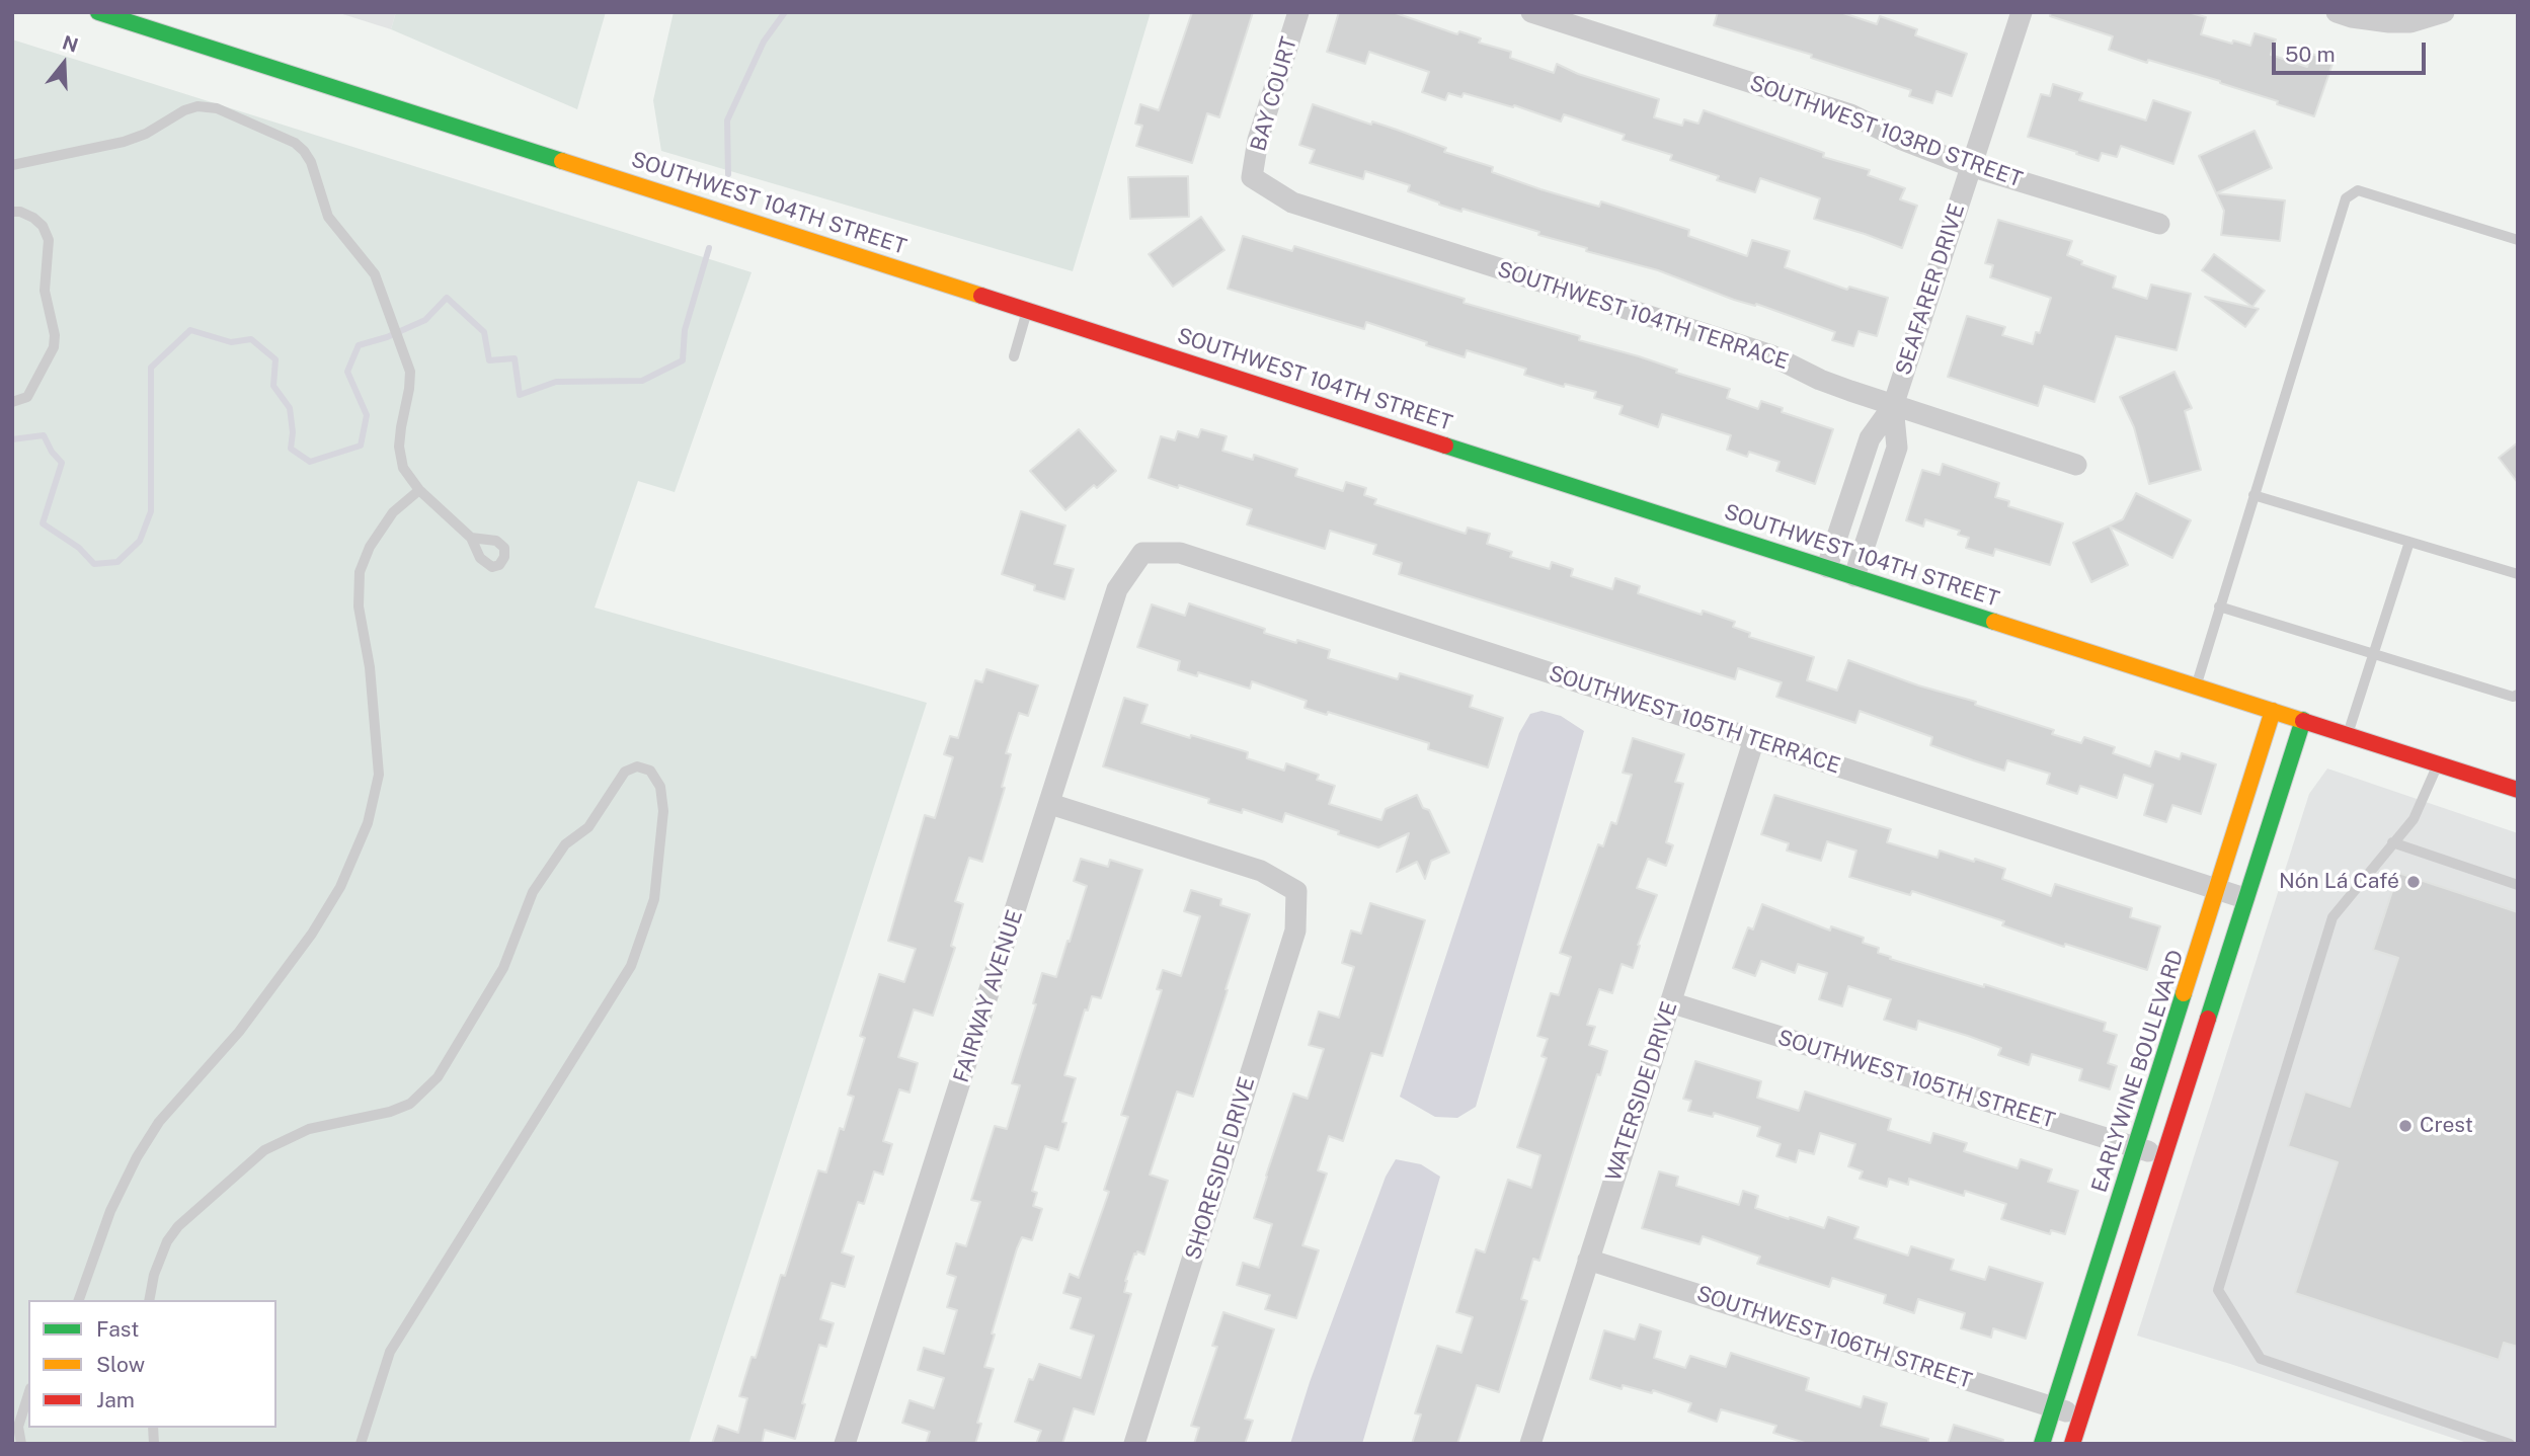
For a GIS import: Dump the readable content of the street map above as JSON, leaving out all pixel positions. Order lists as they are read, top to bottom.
{
  "streets": {
    "main road": ["SOUTHWEST 104TH STREET", "EARLYWINE BOULEVARD"],
    "street": [
      "BAY COURT",
      "SOUTHWEST 103RD STREET",
      "SEAFARER DRIVE",
      "SOUTHWEST 104TH TERRACE",
      "SOUTHWEST 105TH TERRACE",
      "FAIRWAY AVENUE",
      "SOUTHWEST 105TH STREET",
      "WATERSIDE DRIVE",
      "SHORESIDE DRIVE",
      "SOUTHWEST 106TH STREET"
    ]
  },
  "crossings": [
    ["BAY COURT", "SOUTHWEST 104TH TERRACE"],
    ["SOUTHWEST 103RD STREET", "SEAFARER DRIVE"],
    ["SOUTHWEST 104TH STREET", "SEAFARER DRIVE"],
    ["SOUTHWEST 104TH STREET", "EARLYWINE BOULEVARD"],
    ["SEAFARER DRIVE", "SOUTHWEST 104TH TERRACE"],
    ["SOUTHWEST 105TH TERRACE", "FAIRWAY AVENUE"],
    ["SOUTHWEST 105TH TERRACE", "EARLYWINE BOULEVARD"],
    ["SOUTHWEST 105TH TERRACE", "WATERSIDE DRIVE"],
    ["FAIRWAY AVENUE", "SHORESIDE DRIVE"],
    ["EARLYWINE BOULEVARD", "SOUTHWEST 105TH STREET"],
    ["EARLYWINE BOULEVARD", "SOUTHWEST 106TH STREET"],
    ["SOUTHWEST 105TH STREET", "WATERSIDE DRIVE"],
    ["WATERSIDE DRIVE", "SOUTHWEST 106TH STREET"]
  ],
  "places": ["Nón Lá Café", "Crest"],
  "legend": ["Fast", "Slow", "Jam"],
  "scale_bar": "50 m",
  "north": "top"
}
